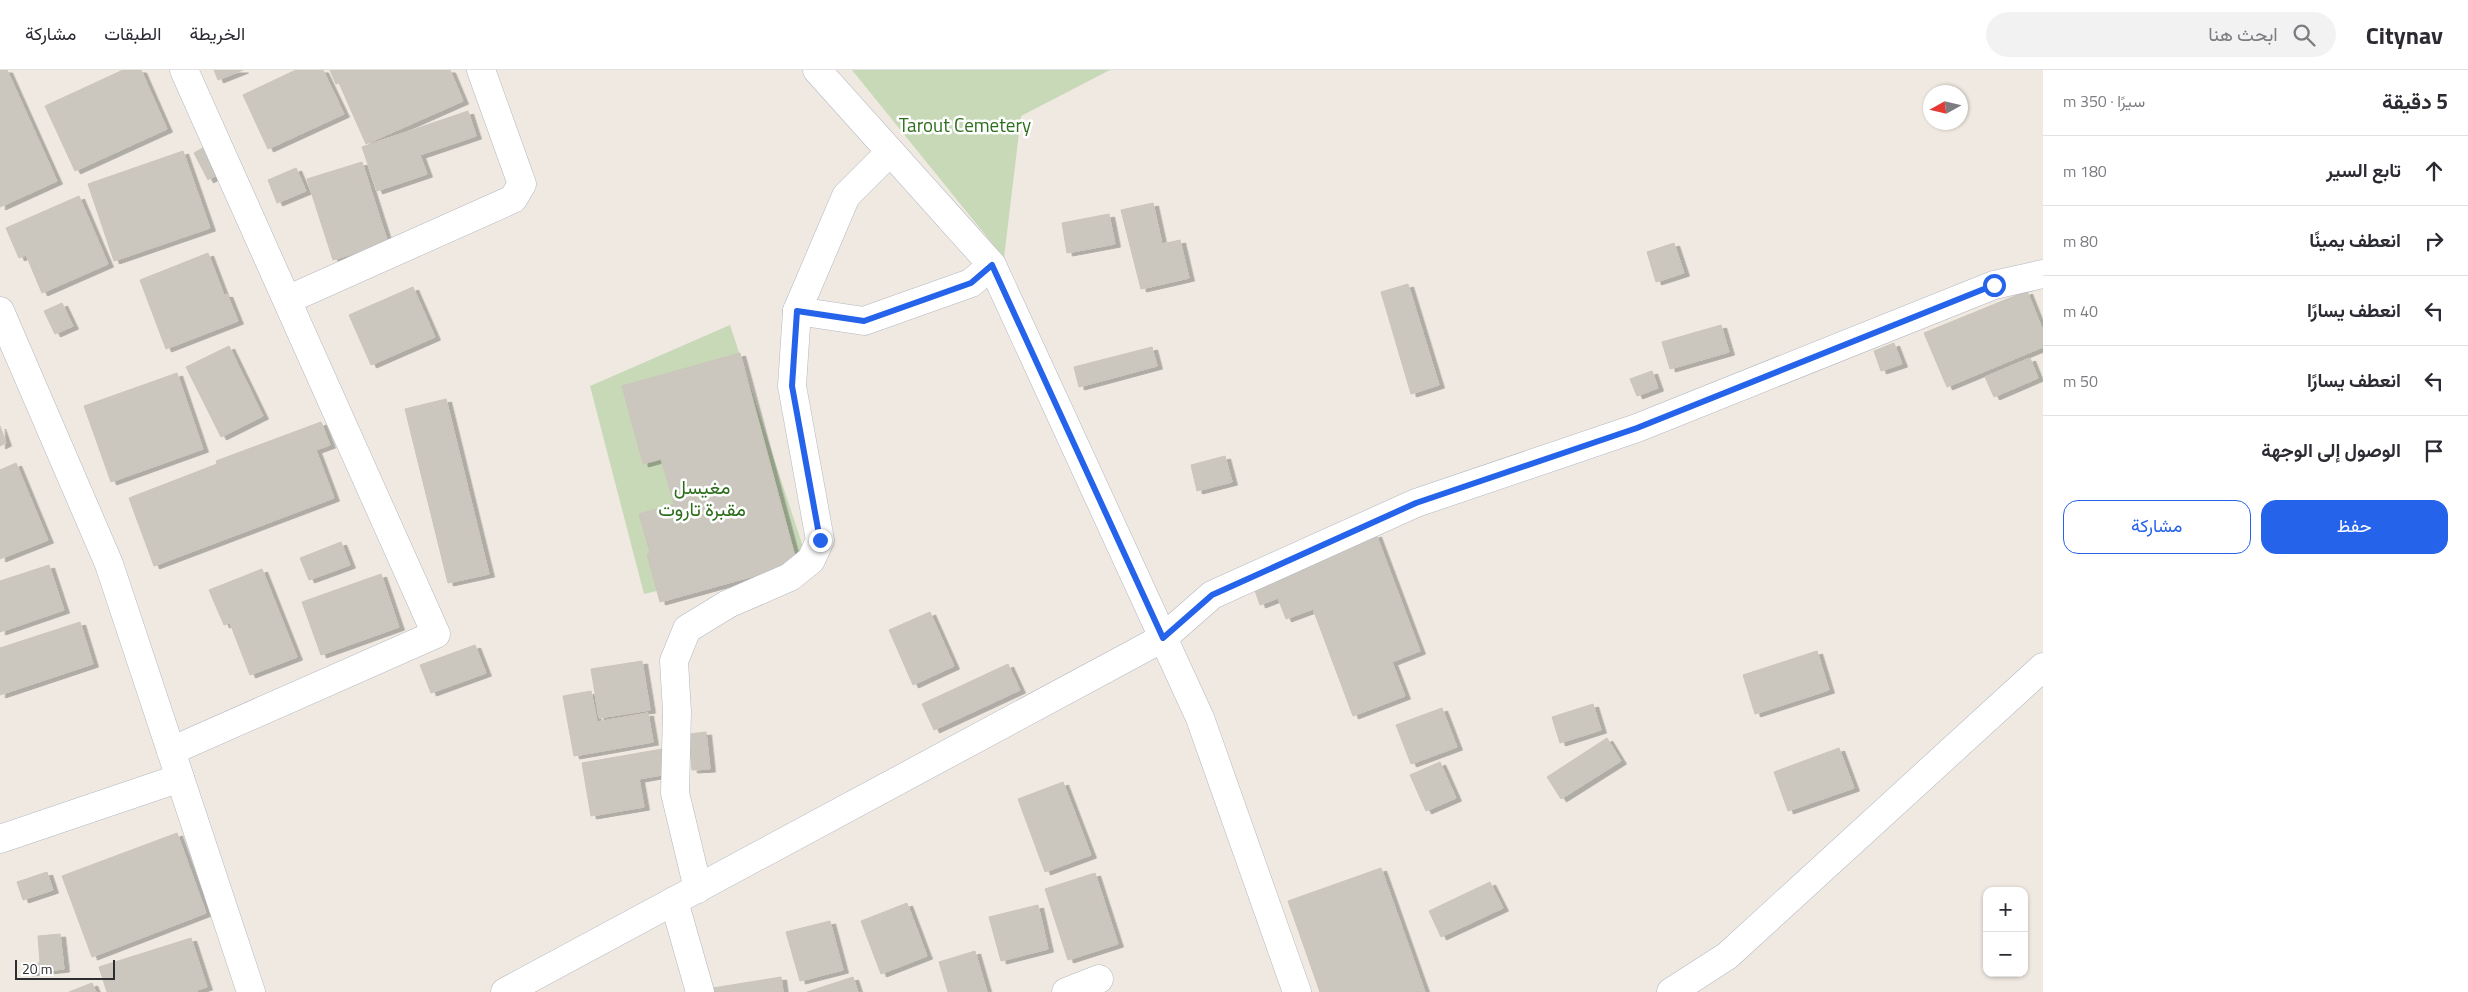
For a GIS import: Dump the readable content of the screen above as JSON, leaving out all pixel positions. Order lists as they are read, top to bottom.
{
  "parks": ["Tarout Cemetery", "مغيسل مقبرة تاروت"],
  "scale_bar": "20 m",
  "north": "left",
  "page": {
    "header": "Citynav",
    "search": "ابحث هنا",
    "nav": ["الخريطة", "الطبقات", "مشاركة"],
    "heading": ["5 دقيقة", "سيرًا · 350 m"],
    "list": [
      ["تابع السير", "180 m"],
      ["انعطف يمينًا", "80 m"],
      ["انعطف يسارًا", "40 m"],
      ["انعطف يسارًا", "50 m"],
      "الوصول إلى الوجهة"
    ],
    "buttons": ["حفظ", "مشاركة"],
    "map_buttons": ["+", "−"],
    "scale": "20 m"
  }
}
